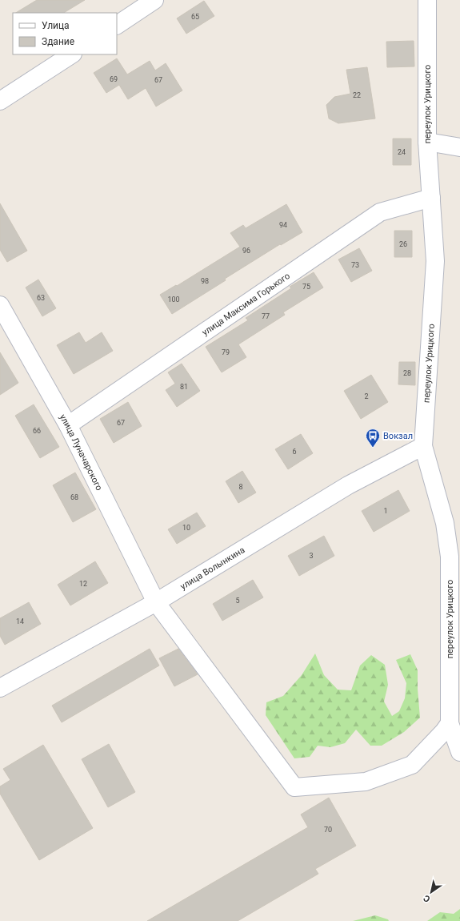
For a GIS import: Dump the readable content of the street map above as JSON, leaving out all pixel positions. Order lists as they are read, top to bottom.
{
  "streets": {
    "street": [
      "переулок Урицкого",
      "улица Максима Горького",
      "улица Луначарского",
      "улица Волынкина"
    ]
  },
  "crossings": [
    ["переулок Урицкого", "улица Максима Горького"],
    ["переулок Урицкого", "улица Луначарского"],
    ["переулок Урицкого", "улица Волынкина"],
    ["улица Максима Горького", "улица Луначарского"],
    ["улица Луначарского", "улица Волынкина"]
  ],
  "places": {
    "bus stop": ["Вокзал"]
  },
  "house_numbers": [
    "65",
    "69",
    "67",
    "22",
    "24",
    "94",
    "26",
    "96",
    "73",
    "98",
    "75",
    "63",
    "100",
    "77",
    "79",
    "28",
    "81",
    "2",
    "67",
    "66",
    "6",
    "8",
    "68",
    "1",
    "10",
    "3",
    "12",
    "5",
    "14",
    "70"
  ],
  "legend": ["Улица", "Здание"],
  "north": "bottom left"
}
